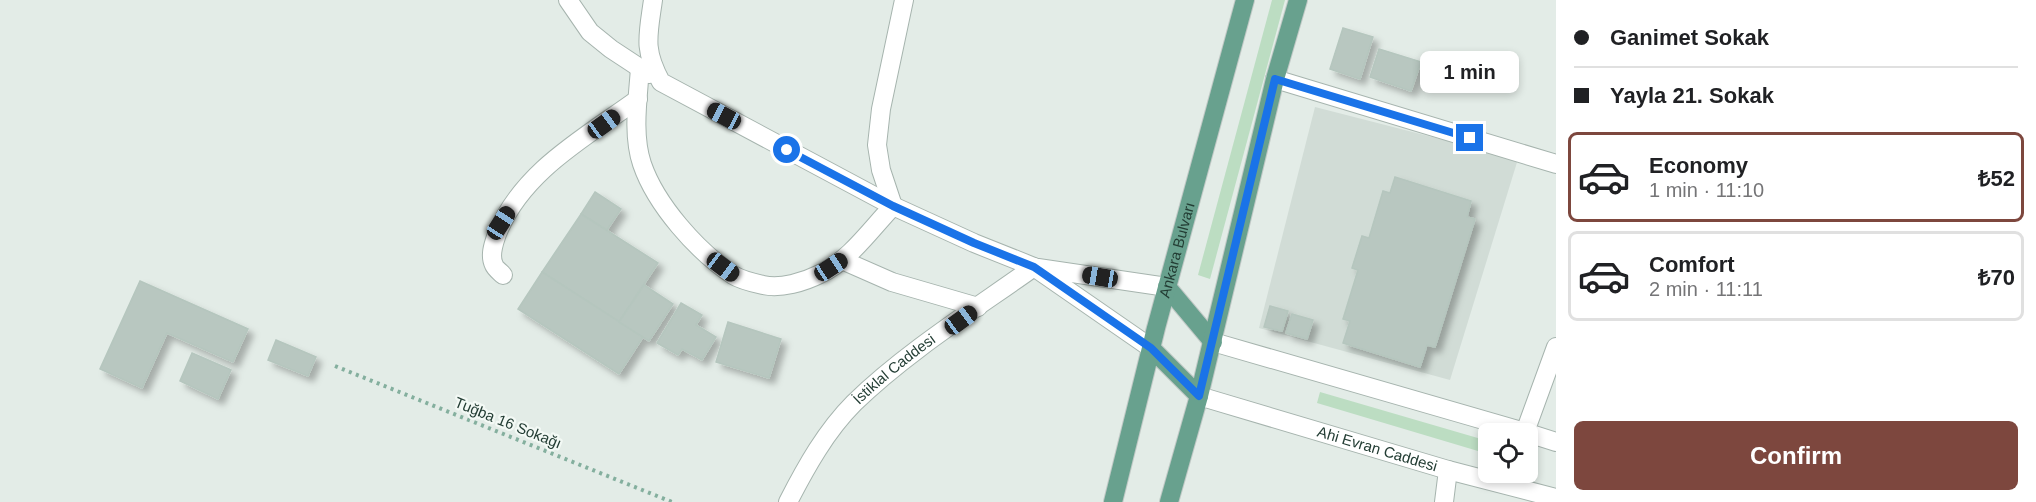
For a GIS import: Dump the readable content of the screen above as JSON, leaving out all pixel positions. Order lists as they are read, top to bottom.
{
  "streets": {
    "main road": ["Ankara Bulvarı"],
    "street": ["İstiklal Caddesi", "Ahi Evran Caddesi"],
    "path": ["Tuğba 16 Sokağı"]
  },
  "page": {
    "banner": ["Ganimet Sokak", "Yayla 21. Sokak"],
    "bubble": "1 min",
    "list": [
      {
        "name": "Economy",
        "note": "1 min · 11:10",
        "value": "₺52"
      },
      {
        "name": "Comfort",
        "note": "2 min · 11:11",
        "value": "₺70"
      }
    ],
    "buttons": "Confirm"
  }
}
